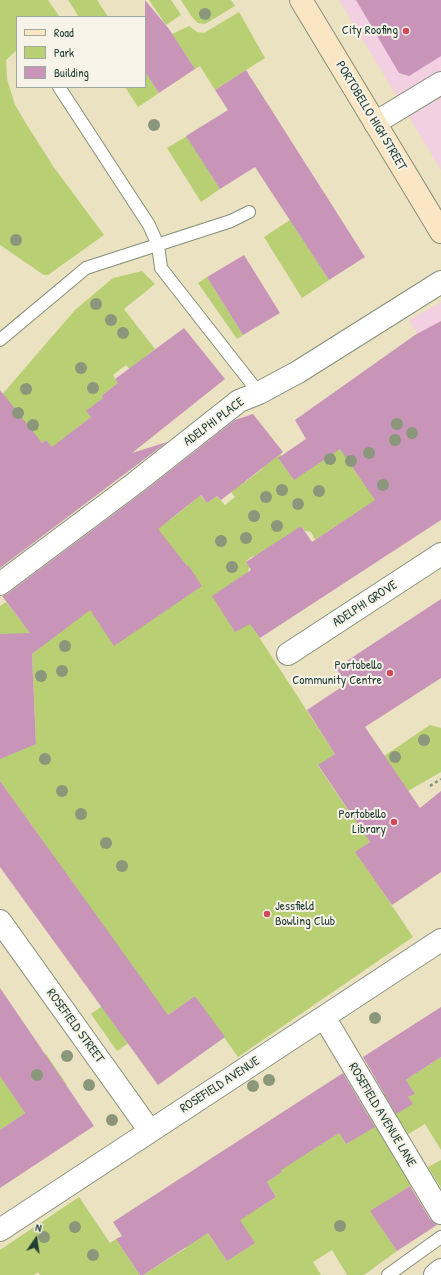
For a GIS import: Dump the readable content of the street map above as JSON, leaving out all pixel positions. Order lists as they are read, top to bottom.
{
  "streets": {
    "main road": ["PORTOBELLO HIGH STREET"],
    "street": [
      "ADELPHI PLACE",
      "ADELPHI GROVE",
      "ROSEFIELD STREET",
      "ROSEFIELD AVENUE",
      "ROSEFIELD AVENUE LANE"
    ]
  },
  "crossings": [
    ["ROSEFIELD STREET", "ROSEFIELD AVENUE"],
    ["ROSEFIELD AVENUE", "ROSEFIELD AVENUE LANE"]
  ],
  "places": [
    "City Roofing",
    "Portobello Community Centre",
    "Portobello Library",
    "Jessfield Bowling Club"
  ],
  "legend": ["Road", "Park", "Building"],
  "north": "top"
}
